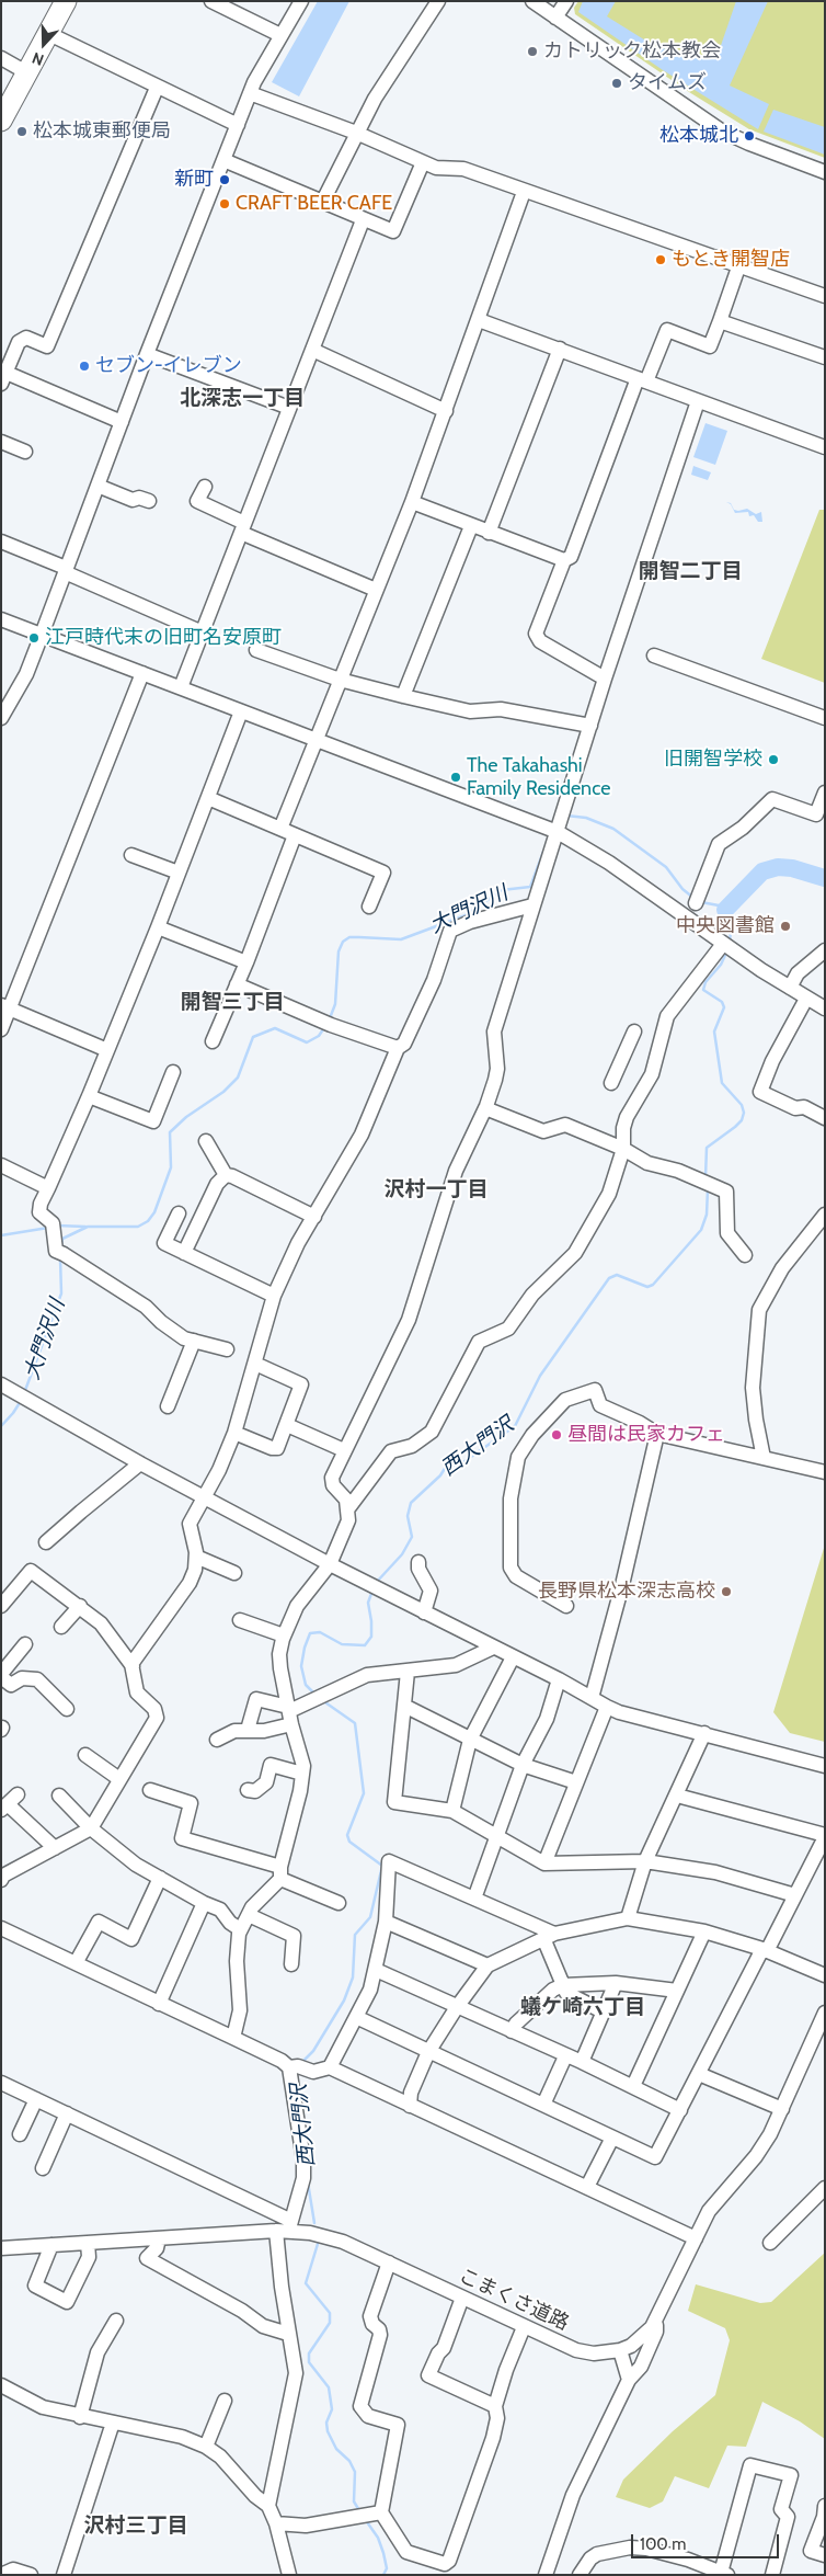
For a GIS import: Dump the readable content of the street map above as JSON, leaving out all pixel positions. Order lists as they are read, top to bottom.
{
  "streets": {
    "street": ["こまくさ道路"]
  },
  "districts": [
    "北深志一丁目",
    "開智二丁目",
    "開智三丁目",
    "沢村一丁目",
    "蟻ケ崎六丁目",
    "沢村三丁目"
  ],
  "water": ["大門沢川", "西大門沢"],
  "places": [
    "カトリック松本教会",
    "タイムズ",
    "松本城東郵便局",
    "松本城北",
    "新町",
    "CRAFT BEER CAFE",
    "もとき開智店",
    "セブン-イレブン",
    "江戸時代末の旧町名安原町",
    "旧開智学校",
    "The Takahashi Family Residence",
    "中央図書館",
    "昼間は民家カフェ",
    "長野県松本深志高校"
  ],
  "scale_bar": "100 m",
  "north": "bottom"
}
